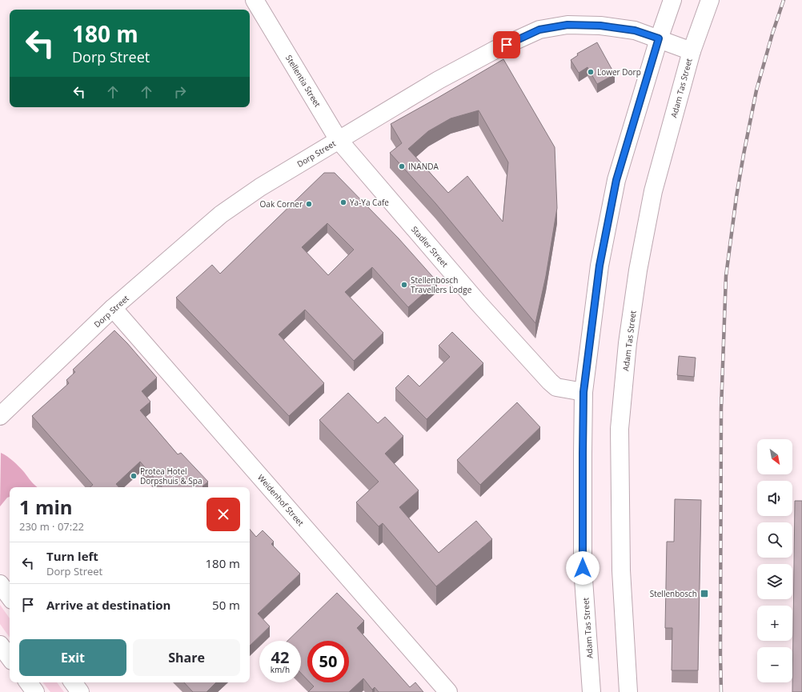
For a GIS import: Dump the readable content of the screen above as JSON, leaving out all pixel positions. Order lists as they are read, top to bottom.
{
  "streets": {
    "street": [
      "Stellentia Street",
      "Adam Tas Street",
      "Dorp Street",
      "Stadler Street",
      "Weidenhof Street"
    ]
  },
  "crossings": [
    ["Stellentia Street", "Dorp Street"],
    ["Stellentia Street", "Stadler Street"],
    ["Adam Tas Street", "Dorp Street"],
    ["Adam Tas Street", "Stadler Street"],
    ["Dorp Street", "Stadler Street"],
    ["Dorp Street", "Weidenhof Street"]
  ],
  "places": {
    "other": [
      "Lower Dorp",
      "INANDA",
      "Ya-Ya Cafe",
      "Oak Corner",
      "Stellenbosch Travellers Lodge",
      "Protea Hotel Dorpshuis & Spa"
    ],
    "transit": ["Stellenbosch"]
  },
  "north": "bottom right",
  "page": {
    "turn": ["180 m", "Dorp Street"],
    "map_buttons": ["+", "−"],
    "heading": ["1 min", "230 m · 07:22"],
    "list": [
      {
        "name": "Turn left",
        "note": "Dorp Street",
        "value": "180 m"
      },
      {
        "name": "Arrive at destination",
        "value": "50 m"
      }
    ],
    "buttons": ["Exit", "Share"],
    "speed": "42 km/h",
    "limit": "50"
  }
}
